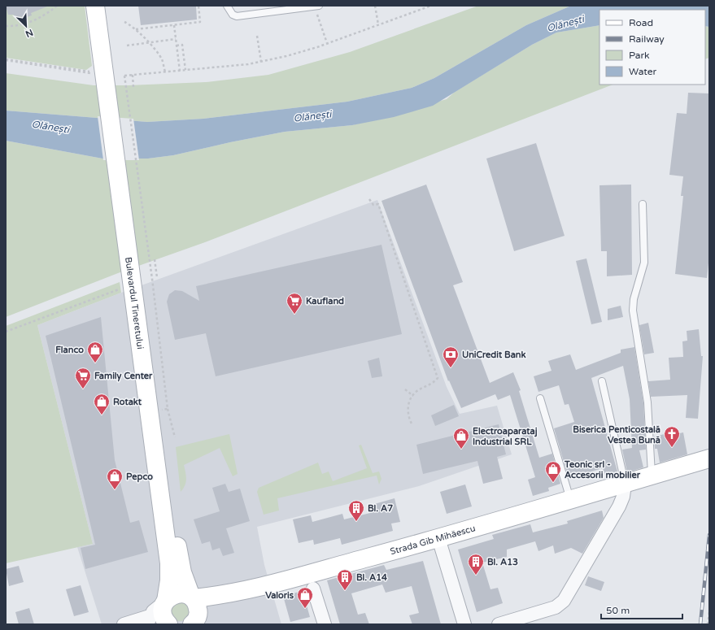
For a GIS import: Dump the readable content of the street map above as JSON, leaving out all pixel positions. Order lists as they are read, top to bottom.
{
  "streets": {
    "main road": ["Bulevardul Tineretului", "Strada Gib Mihăescu"]
  },
  "crossings": [
    ["Bulevardul Tineretului", "Strada Gib Mihăescu"]
  ],
  "water": ["Olănești"],
  "places": {
    "supermarket": ["Kaufland", "Family Center"],
    "shop": [
      "Flanco",
      "Rotakt",
      "Electroaparataj Industrial SRL",
      "Teonic srl - Accesorii mobilier",
      "Pepco",
      "Valoris"
    ],
    "bank": ["UniCredit Bank"],
    "church": ["Biserica Penticostală Vestea Bună"],
    "building": ["Bl. A7", "Bl. A13", "Bl. A14"]
  },
  "legend": [
    "Road",
    "Railway",
    "Park",
    "Water"
  ],
  "scale_bar": "50 m",
  "north": "bottom right"
}
